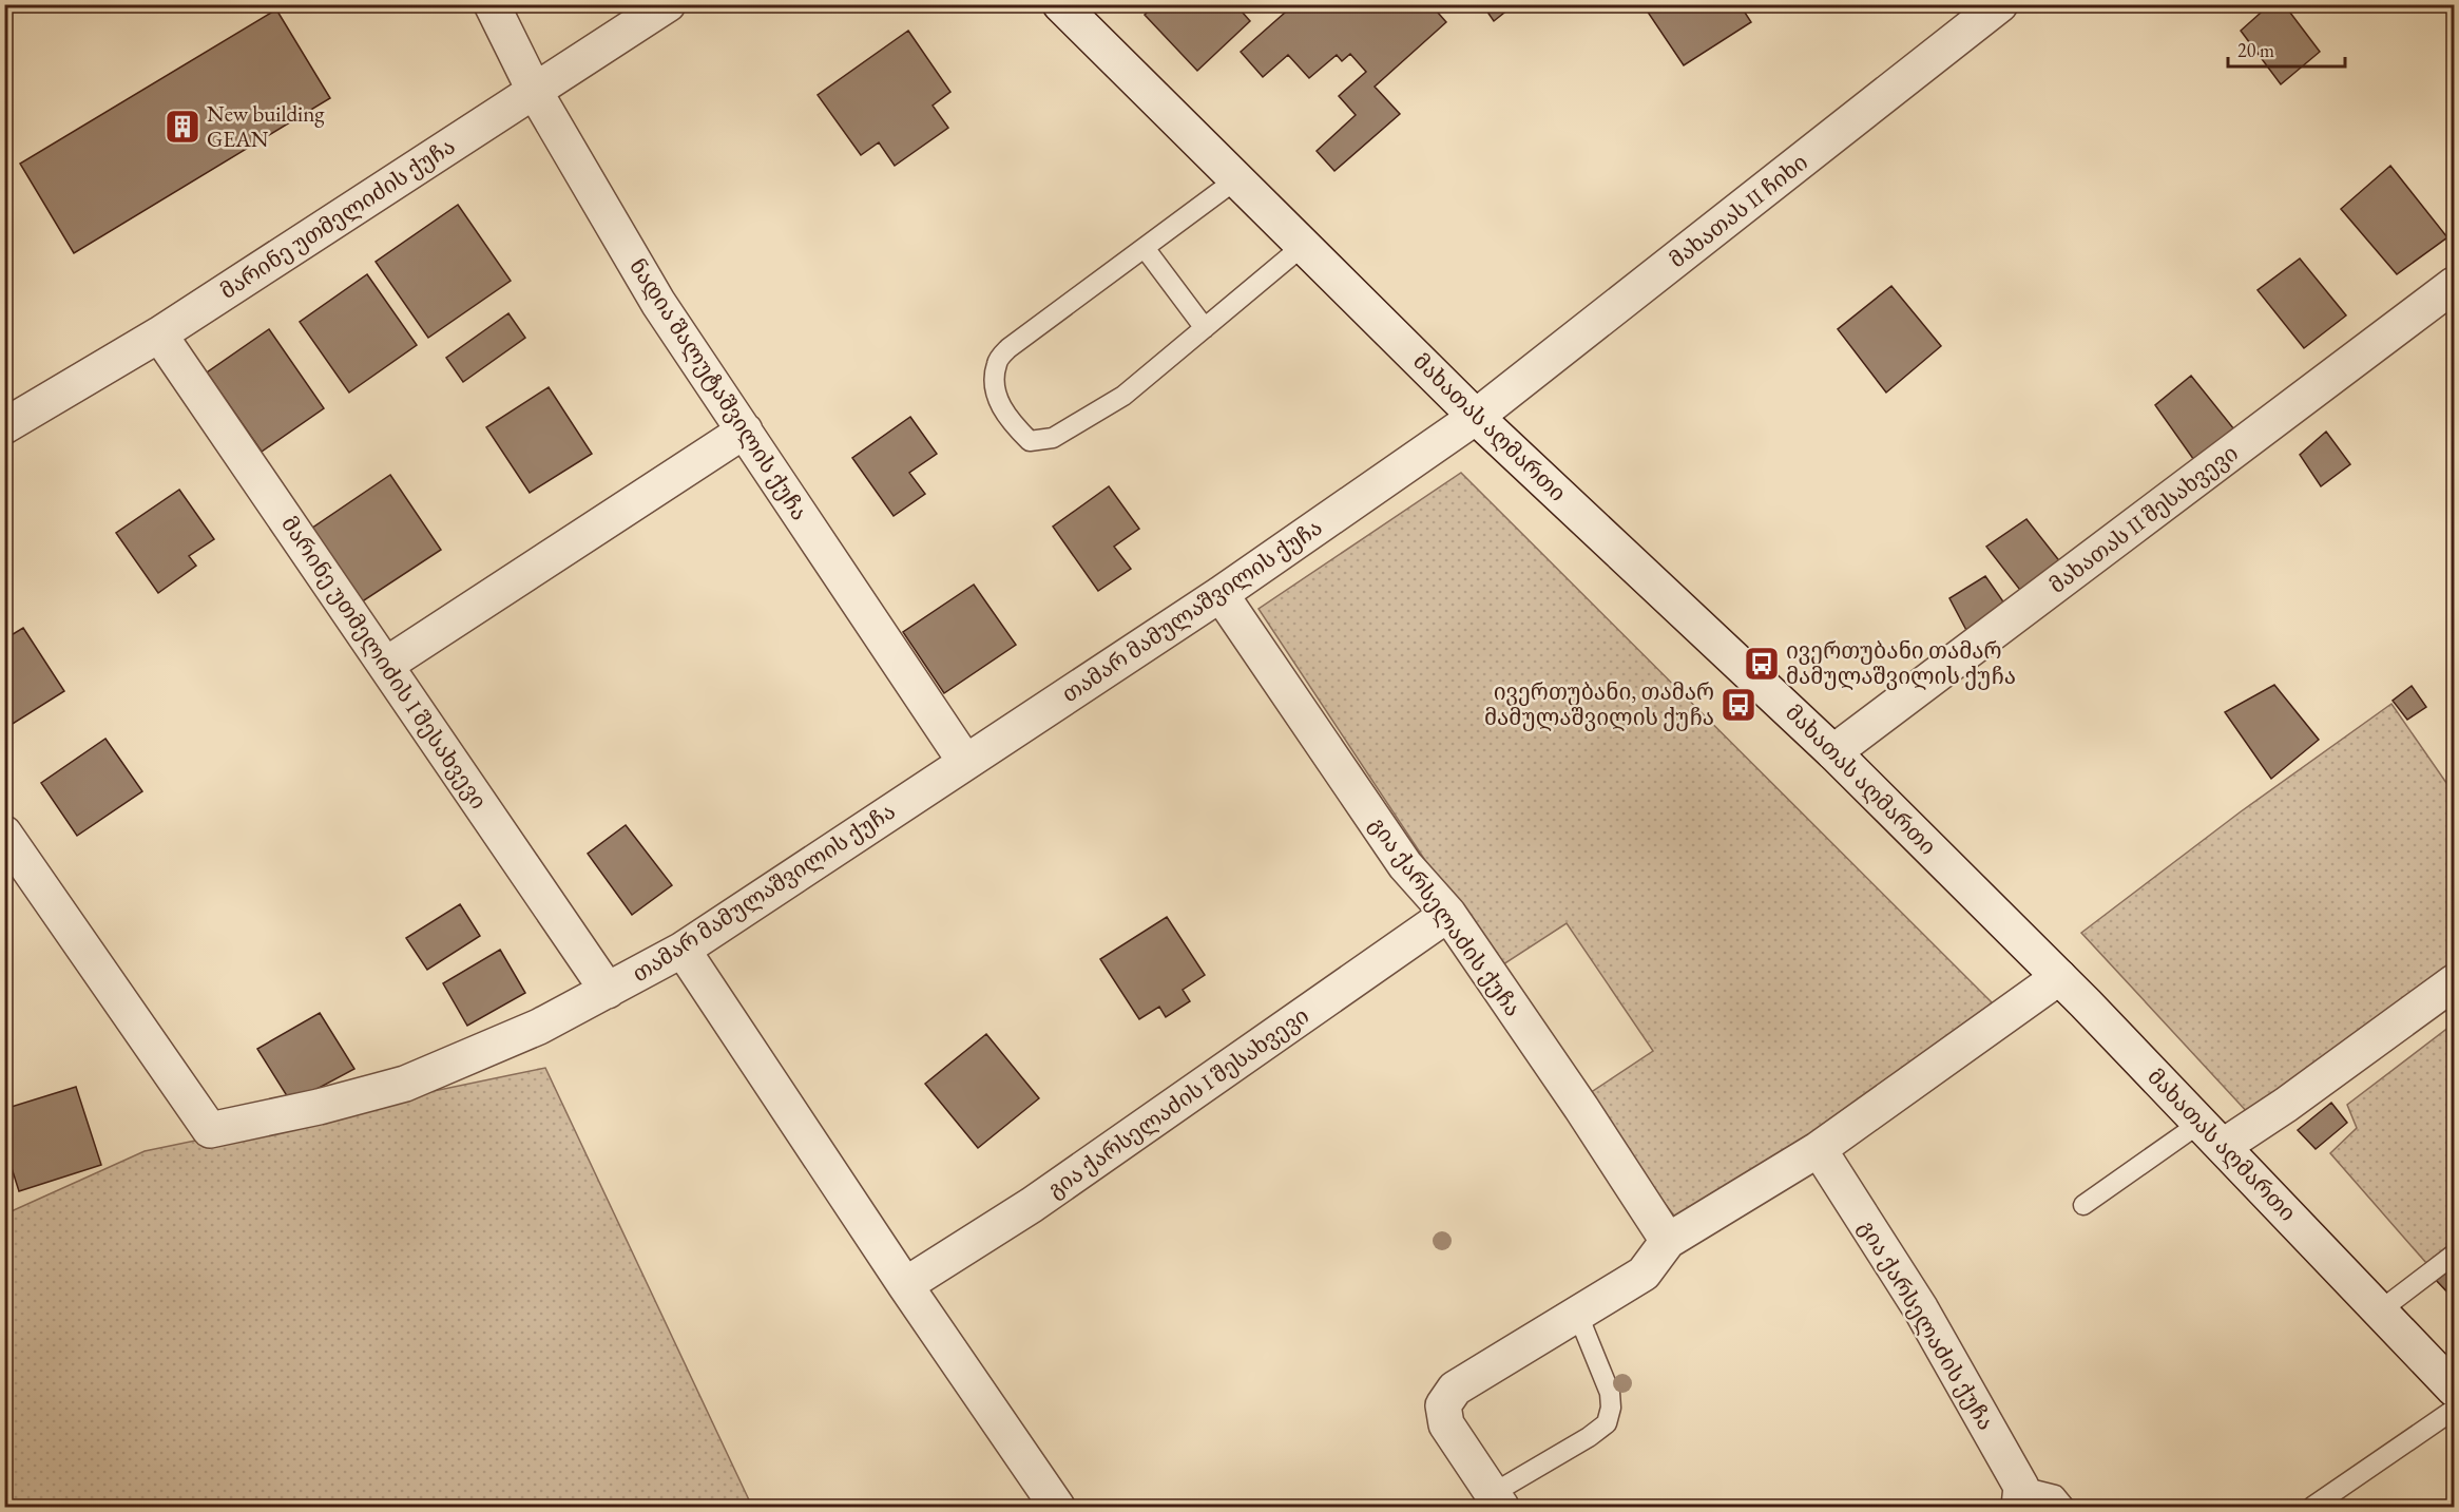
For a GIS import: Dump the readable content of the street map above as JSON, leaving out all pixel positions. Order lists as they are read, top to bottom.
{
  "streets": {
    "street": [
      "მახათას II ჩიხი",
      "მარინე უთმელიძის ქუჩა",
      "ნადია შალუტაშვილის ქუჩა",
      "მახათას აღმართი",
      "მახათას II შესახვევი",
      "თამარ მამულაშვილის ქუჩა",
      "მარინე უთმელიძის I შესახვევი",
      "გია ქარსელაძის ქუჩა",
      "გია ქარსელაძის I შესახვევი"
    ]
  },
  "crossings": [
    ["მახათას II ჩიხი", "მახათას აღმართი"],
    ["მახათას II ჩიხი", "თამარ მამულაშვილის ქუჩა"],
    ["მარინე უთმელიძის ქუჩა", "ნადია შალუტაშვილის ქუჩა"],
    ["მარინე უთმელიძის ქუჩა", "მარინე უთმელიძის I შესახვევი"],
    ["ნადია შალუტაშვილის ქუჩა", "თამარ მამულაშვილის ქუჩა"],
    ["მახათას აღმართი", "მახათას II შესახვევი"],
    ["მახათას აღმართი", "თამარ მამულაშვილის ქუჩა"],
    ["თამარ მამულაშვილის ქუჩა", "მარინე უთმელიძის I შესახვევი"],
    ["თამარ მამულაშვილის ქუჩა", "გია ქარსელაძის ქუჩა"],
    ["გია ქარსელაძის ქუჩა", "გია ქარსელაძის I შესახვევი"]
  ],
  "places": {
    "building": ["New building GEAN"],
    "bus stop": ["ივერთუბანი თამარ მამულაშვილის ქუჩა", "ივერთუბანი, თამარ მამულაშვილის ქუჩა"]
  },
  "scale_bar": "20 m"
}
